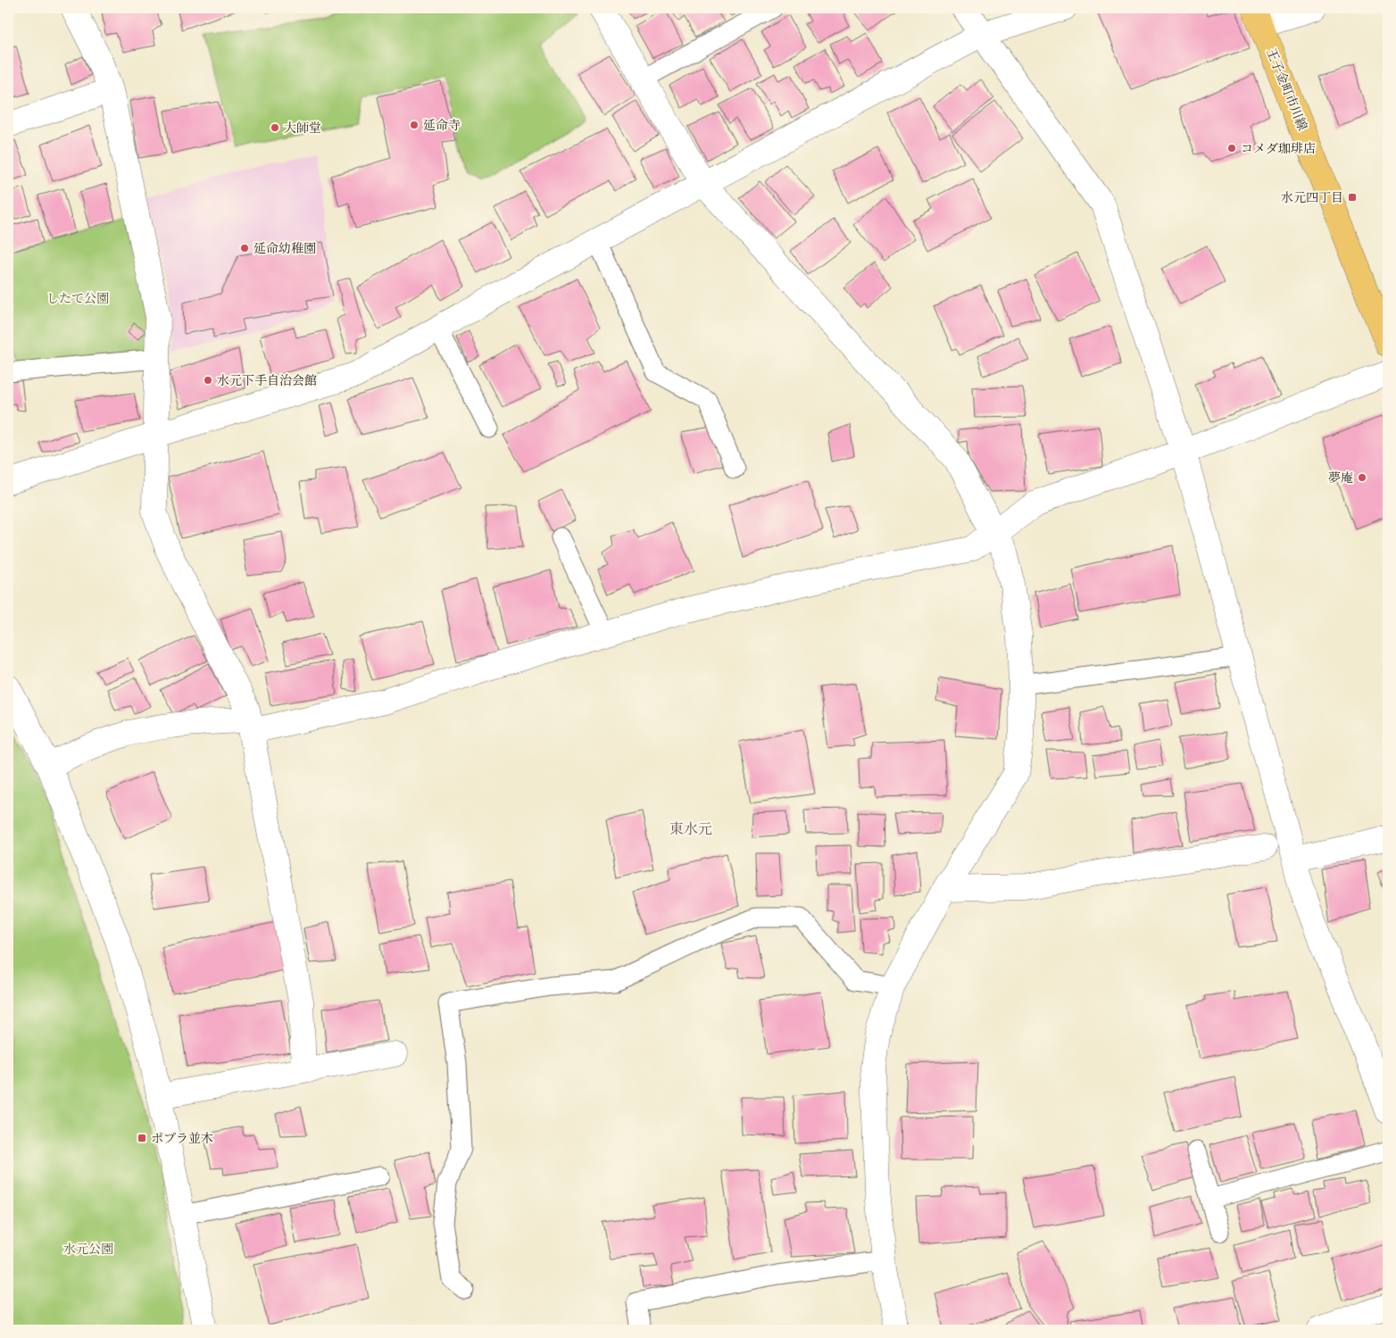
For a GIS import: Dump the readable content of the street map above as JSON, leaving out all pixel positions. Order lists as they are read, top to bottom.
{
  "streets": {
    "main road": ["王子金町市川線"]
  },
  "districts": ["東水元"],
  "parks": ["したて公園", "水元公園"],
  "places": {
    "other": [
      "延命寺",
      "大師堂",
      "コメダ珈琲店",
      "延命幼稚園",
      "水元下手自治会館",
      "夢庵"
    ],
    "transit": ["水元四丁目", "ポプラ並木"]
  }
}
